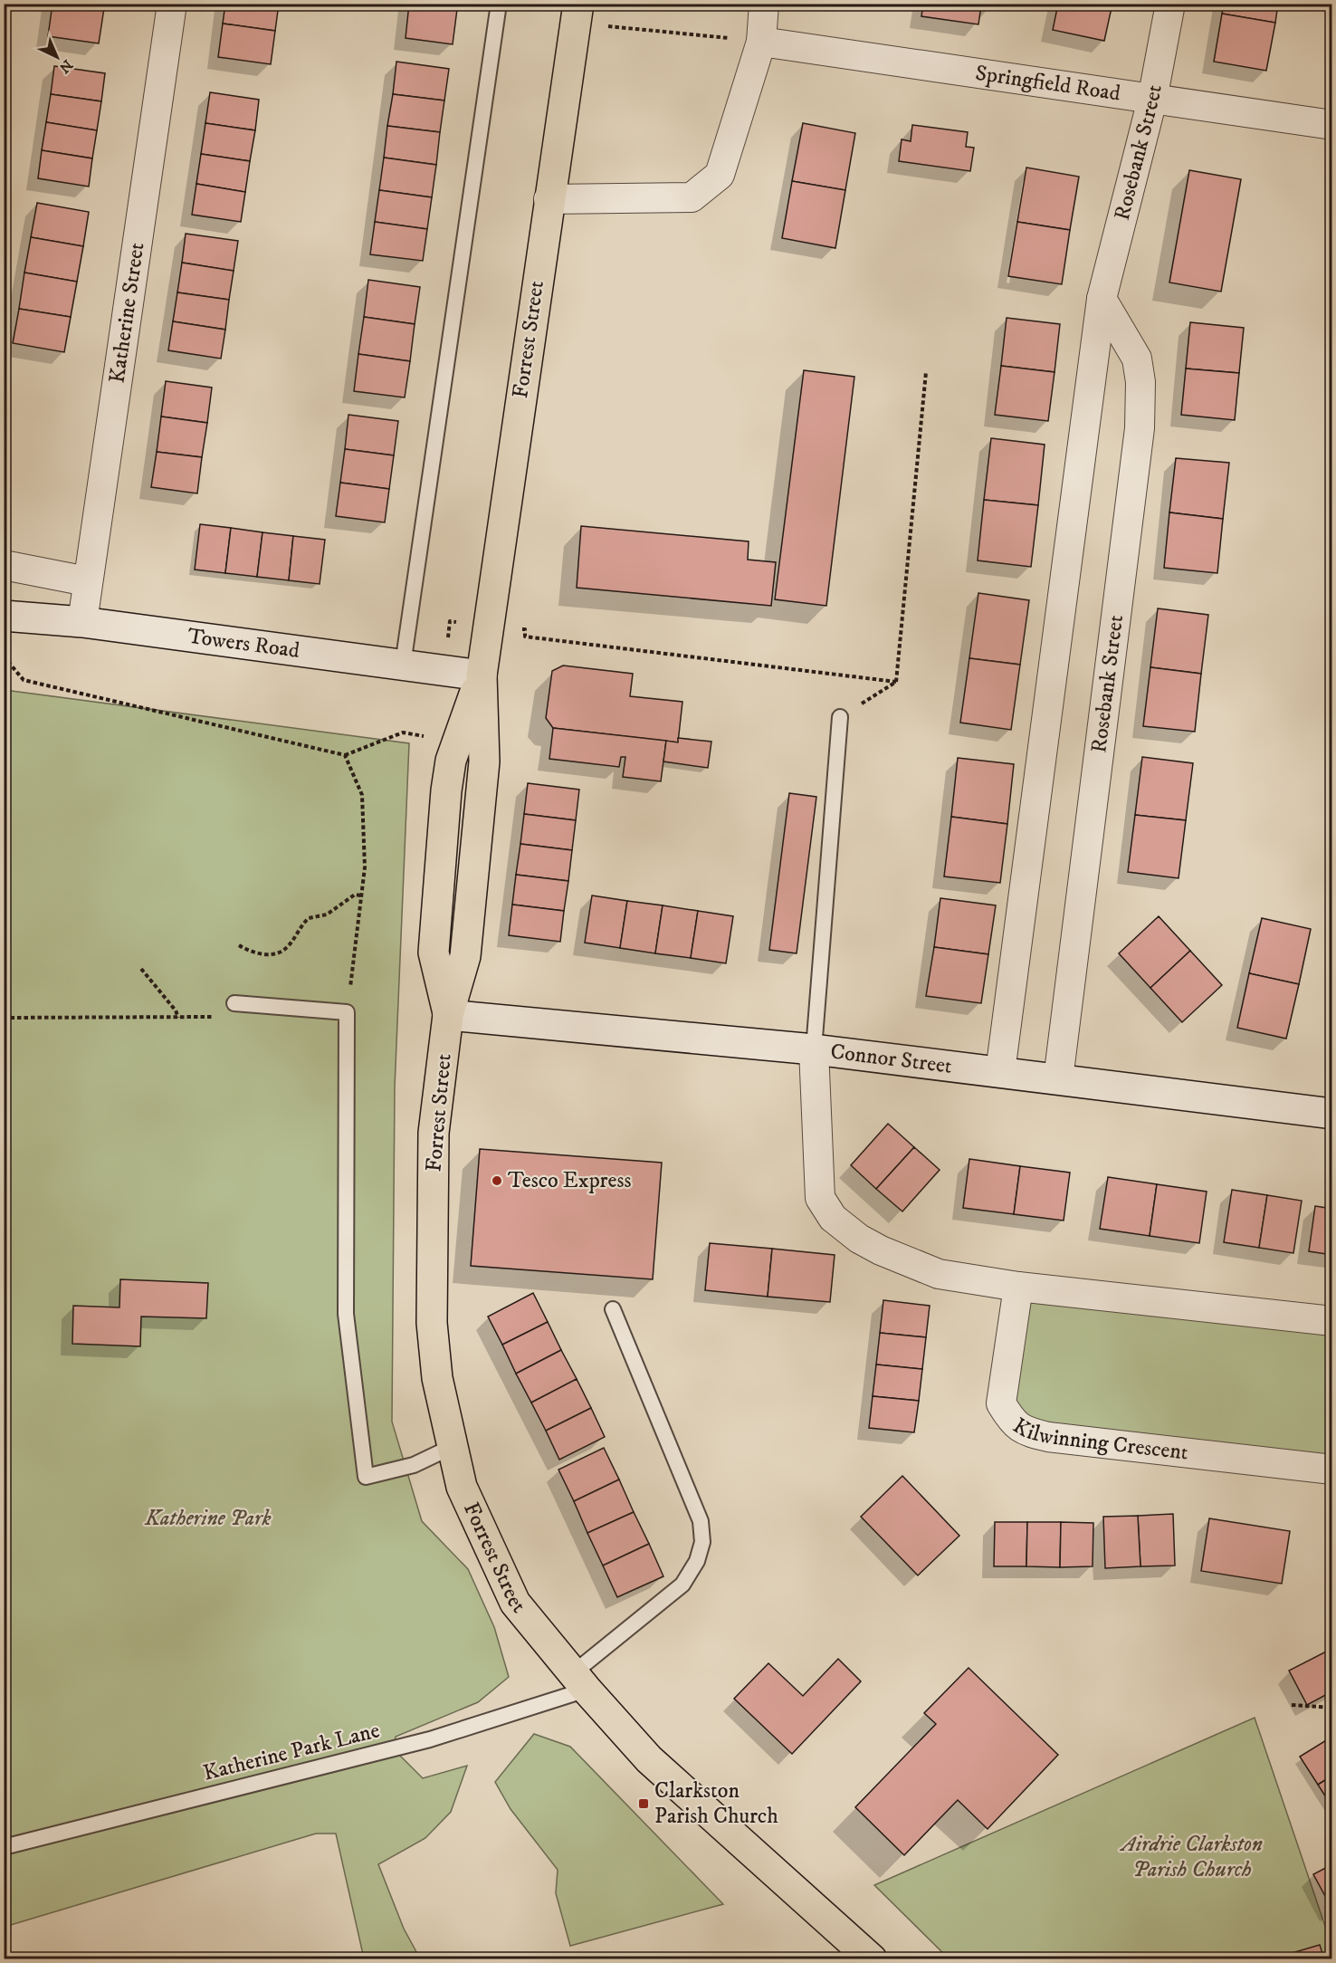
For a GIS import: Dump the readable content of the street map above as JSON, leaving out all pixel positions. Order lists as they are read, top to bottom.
{
  "streets": {
    "main road": ["Forrest Street", "Towers Road", "Connor Street"],
    "street": [
      "Springfield Road",
      "Rosebank Street",
      "Katherine Street",
      "Kilwinning Crescent"
    ],
    "lane": ["Katherine Park Lane"]
  },
  "crossings": [
    ["Springfield Road", "Rosebank Street"],
    ["Rosebank Street", "Connor Street"],
    ["Katherine Street", "Towers Road"],
    ["Forrest Street", "Towers Road"],
    ["Forrest Street", "Connor Street"],
    ["Forrest Street", "Katherine Park Lane"]
  ],
  "parks": ["Katherine Park", "Airdrie Clarkston Parish Church"],
  "places": {
    "other": ["Tesco Express"],
    "transit": ["Clarkston Parish Church"]
  },
  "north": "bottom right"
}
